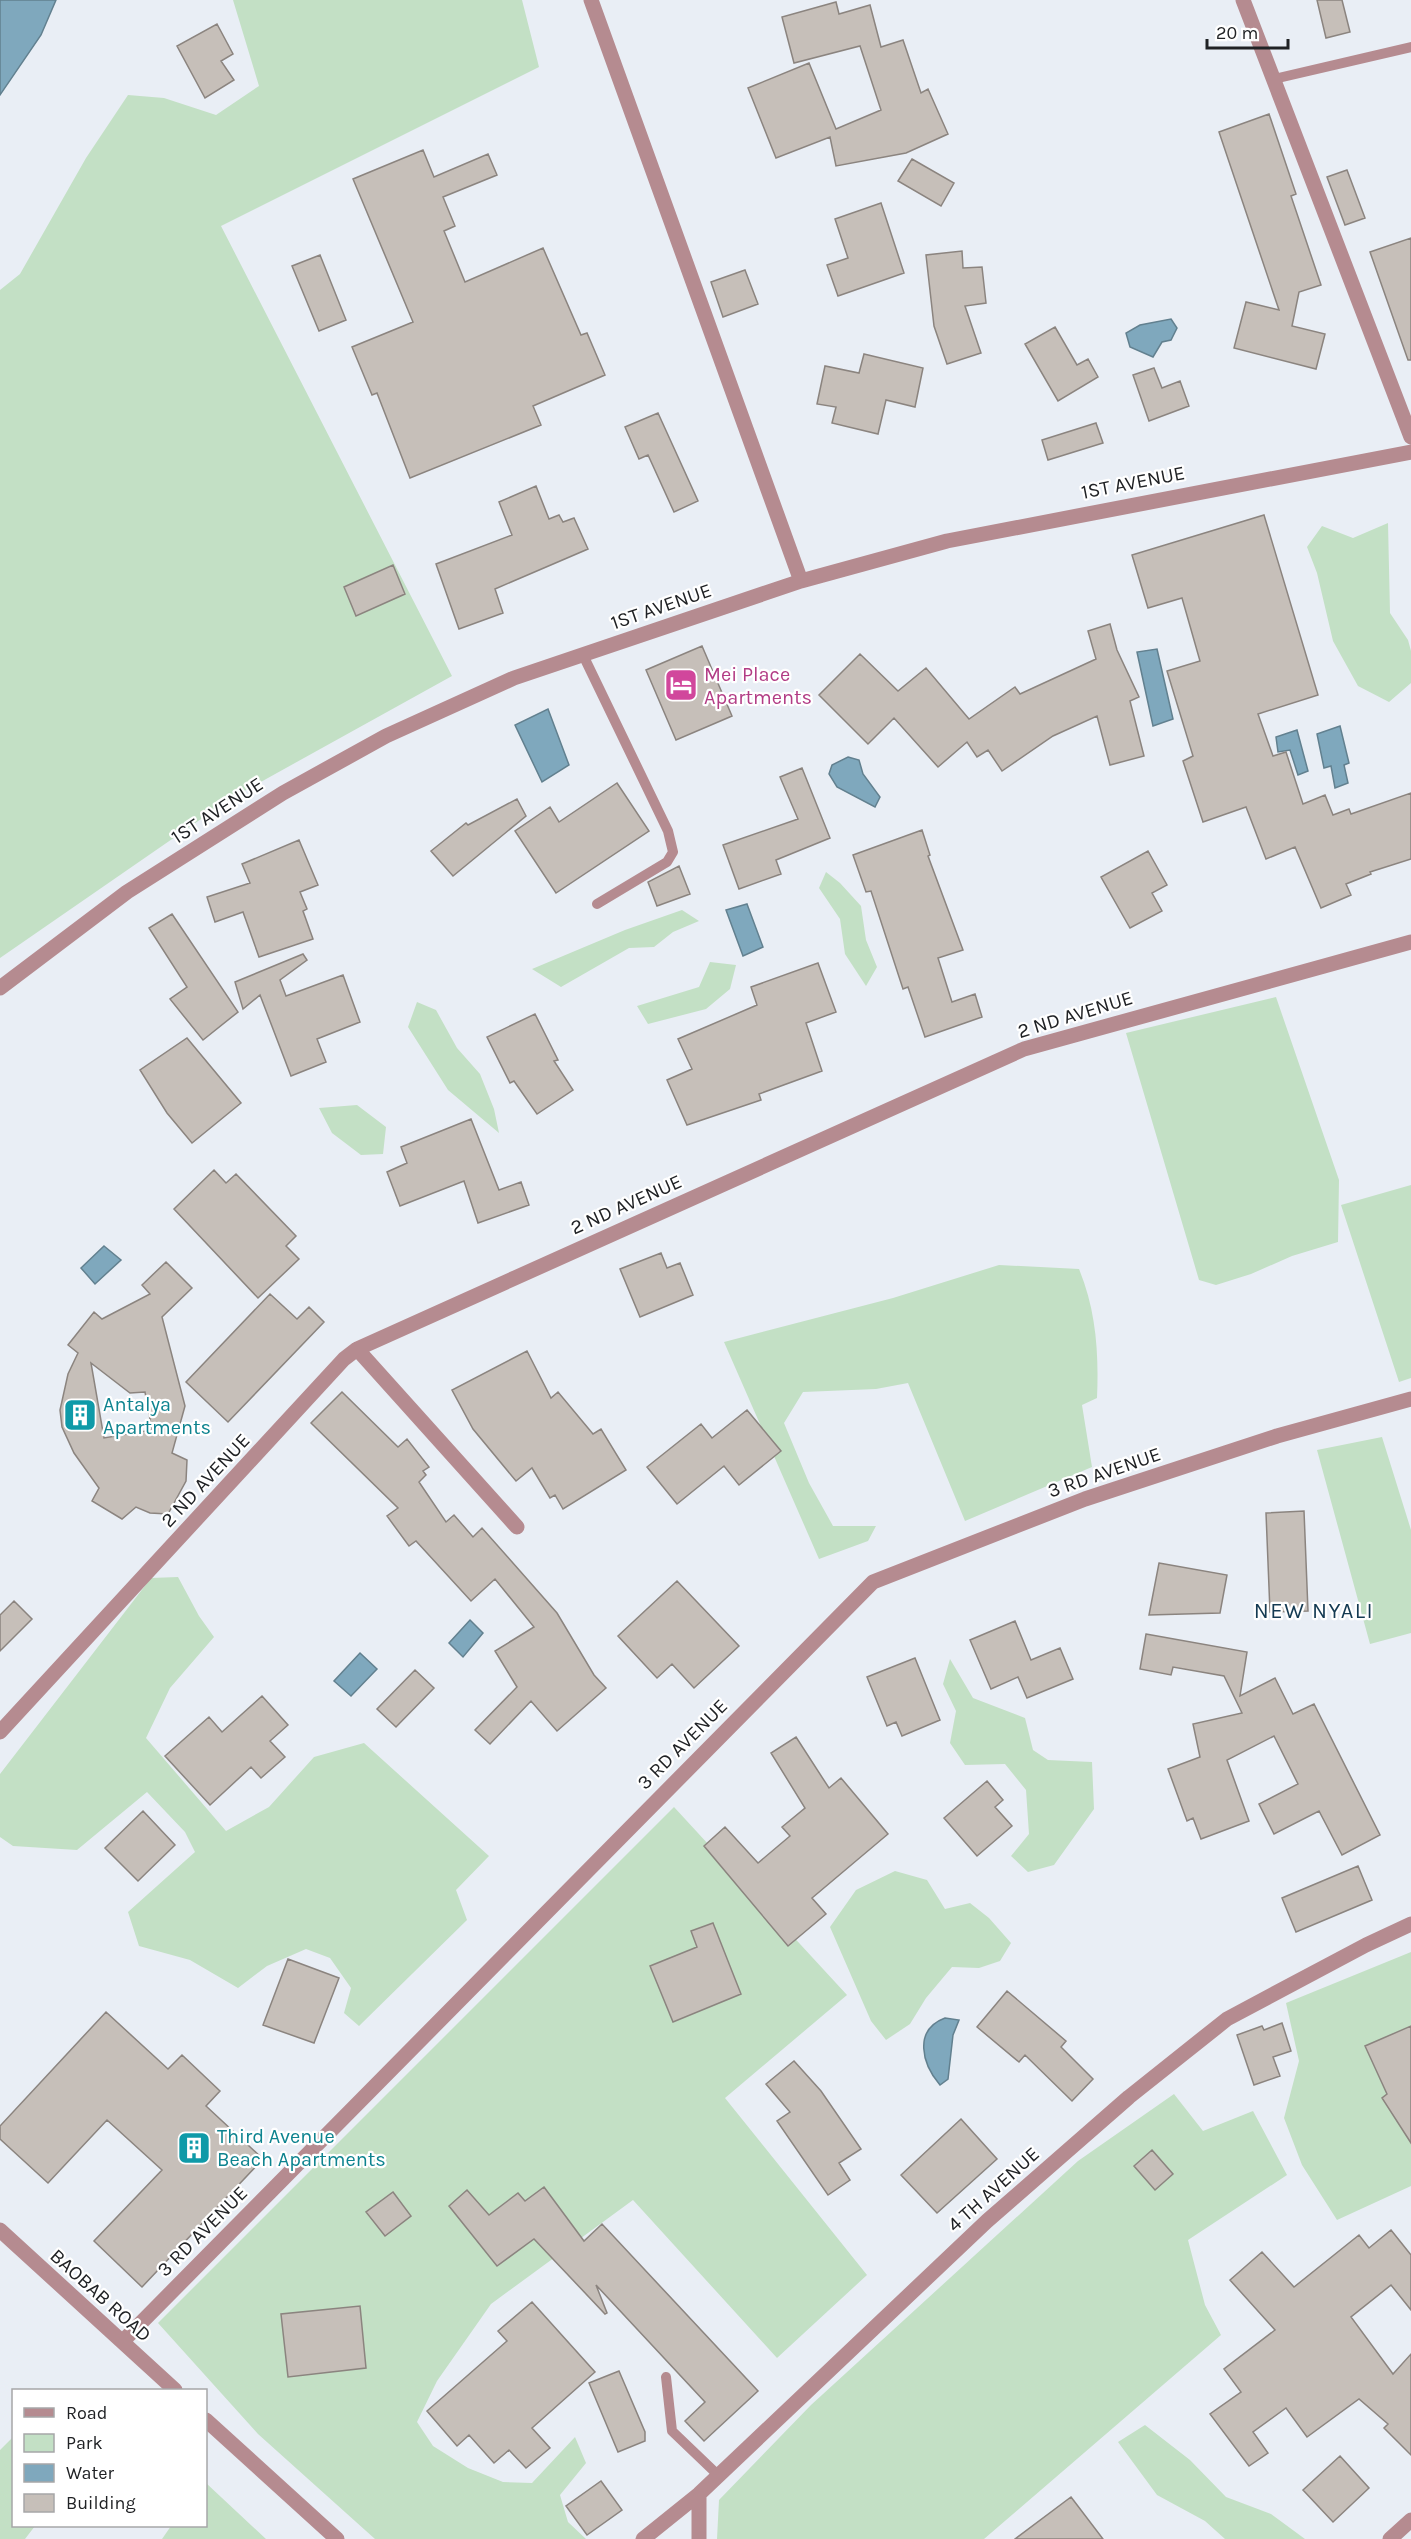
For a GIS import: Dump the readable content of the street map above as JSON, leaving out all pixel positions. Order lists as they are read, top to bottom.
{
  "streets": {
    "street": [
      "1ST AVENUE",
      "2 ND AVENUE",
      "3 RD AVENUE",
      "4 TH AVENUE",
      "BAOBAB ROAD"
    ]
  },
  "crossings": [
    ["3 RD AVENUE", "BAOBAB ROAD"]
  ],
  "districts": ["NEW NYALI"],
  "places": {
    "hotel": ["Mei Place Apartments"],
    "building": ["Antalya Apartments", "Third Avenue Beach Apartments"]
  },
  "legend": [
    "Road",
    "Park",
    "Water",
    "Building"
  ],
  "scale_bar": "20 m"
}
